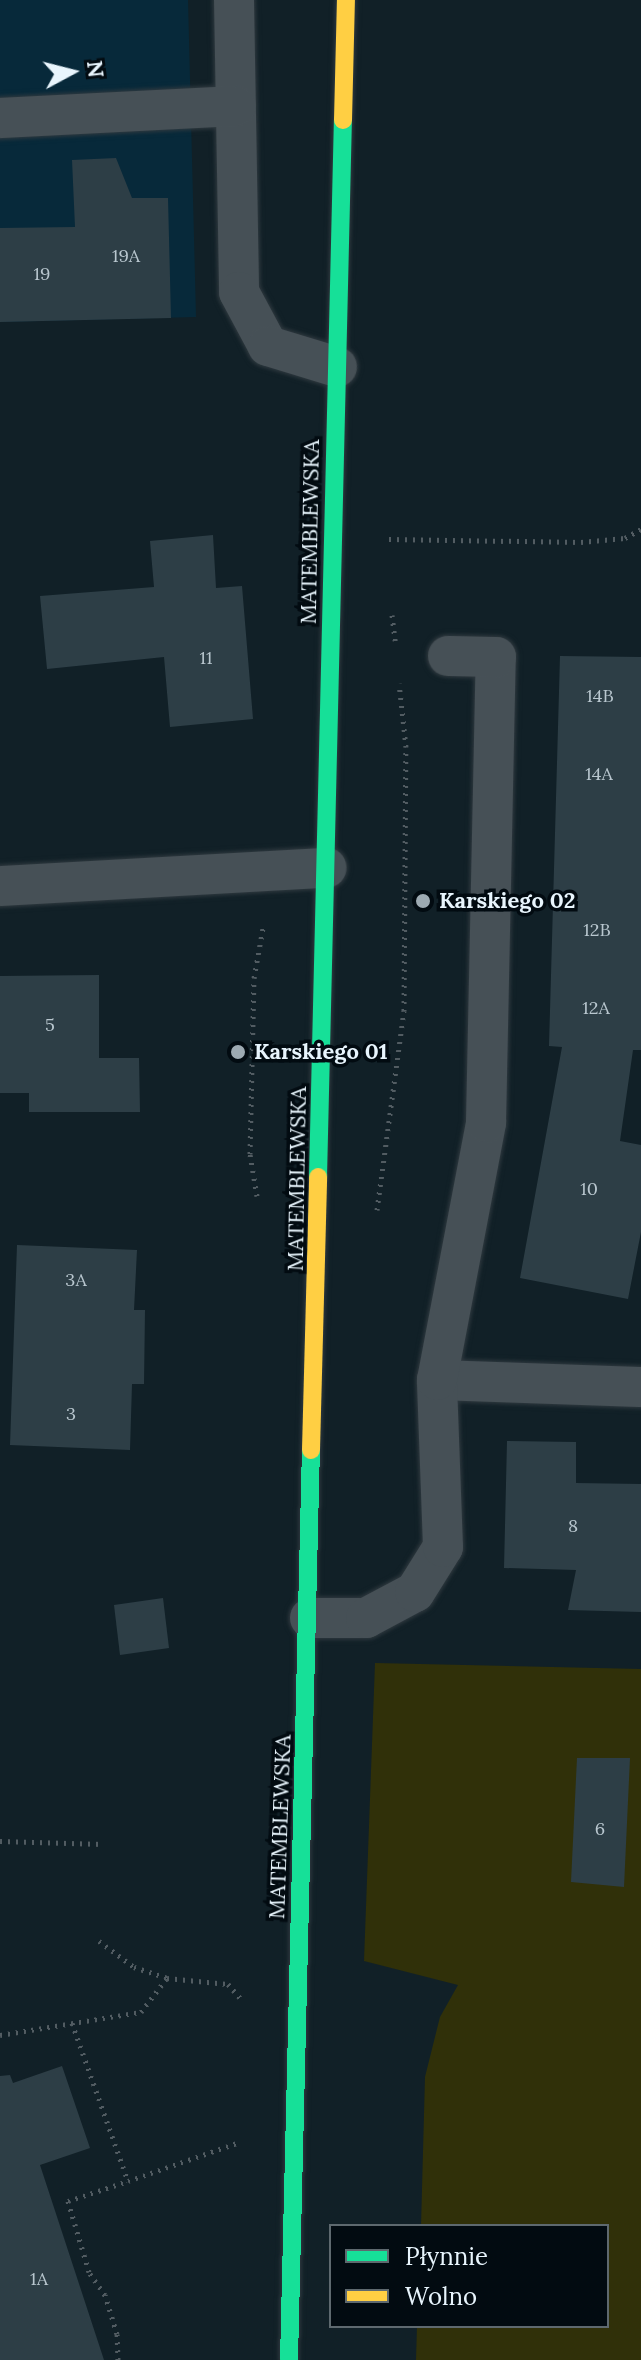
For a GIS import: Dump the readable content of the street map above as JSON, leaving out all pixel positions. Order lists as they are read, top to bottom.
{
  "streets": {
    "street": ["MATEMBLEWSKA"]
  },
  "places": ["Karskiego 02", "Karskiego 01"],
  "house_numbers": [
    "19A",
    "19",
    "11",
    "14B",
    "14A",
    "12B",
    "12A",
    "5",
    "10",
    "3A",
    "3",
    "8",
    "6",
    "1A"
  ],
  "legend": ["Płynnie", "Wolno"],
  "north": "right"
}
